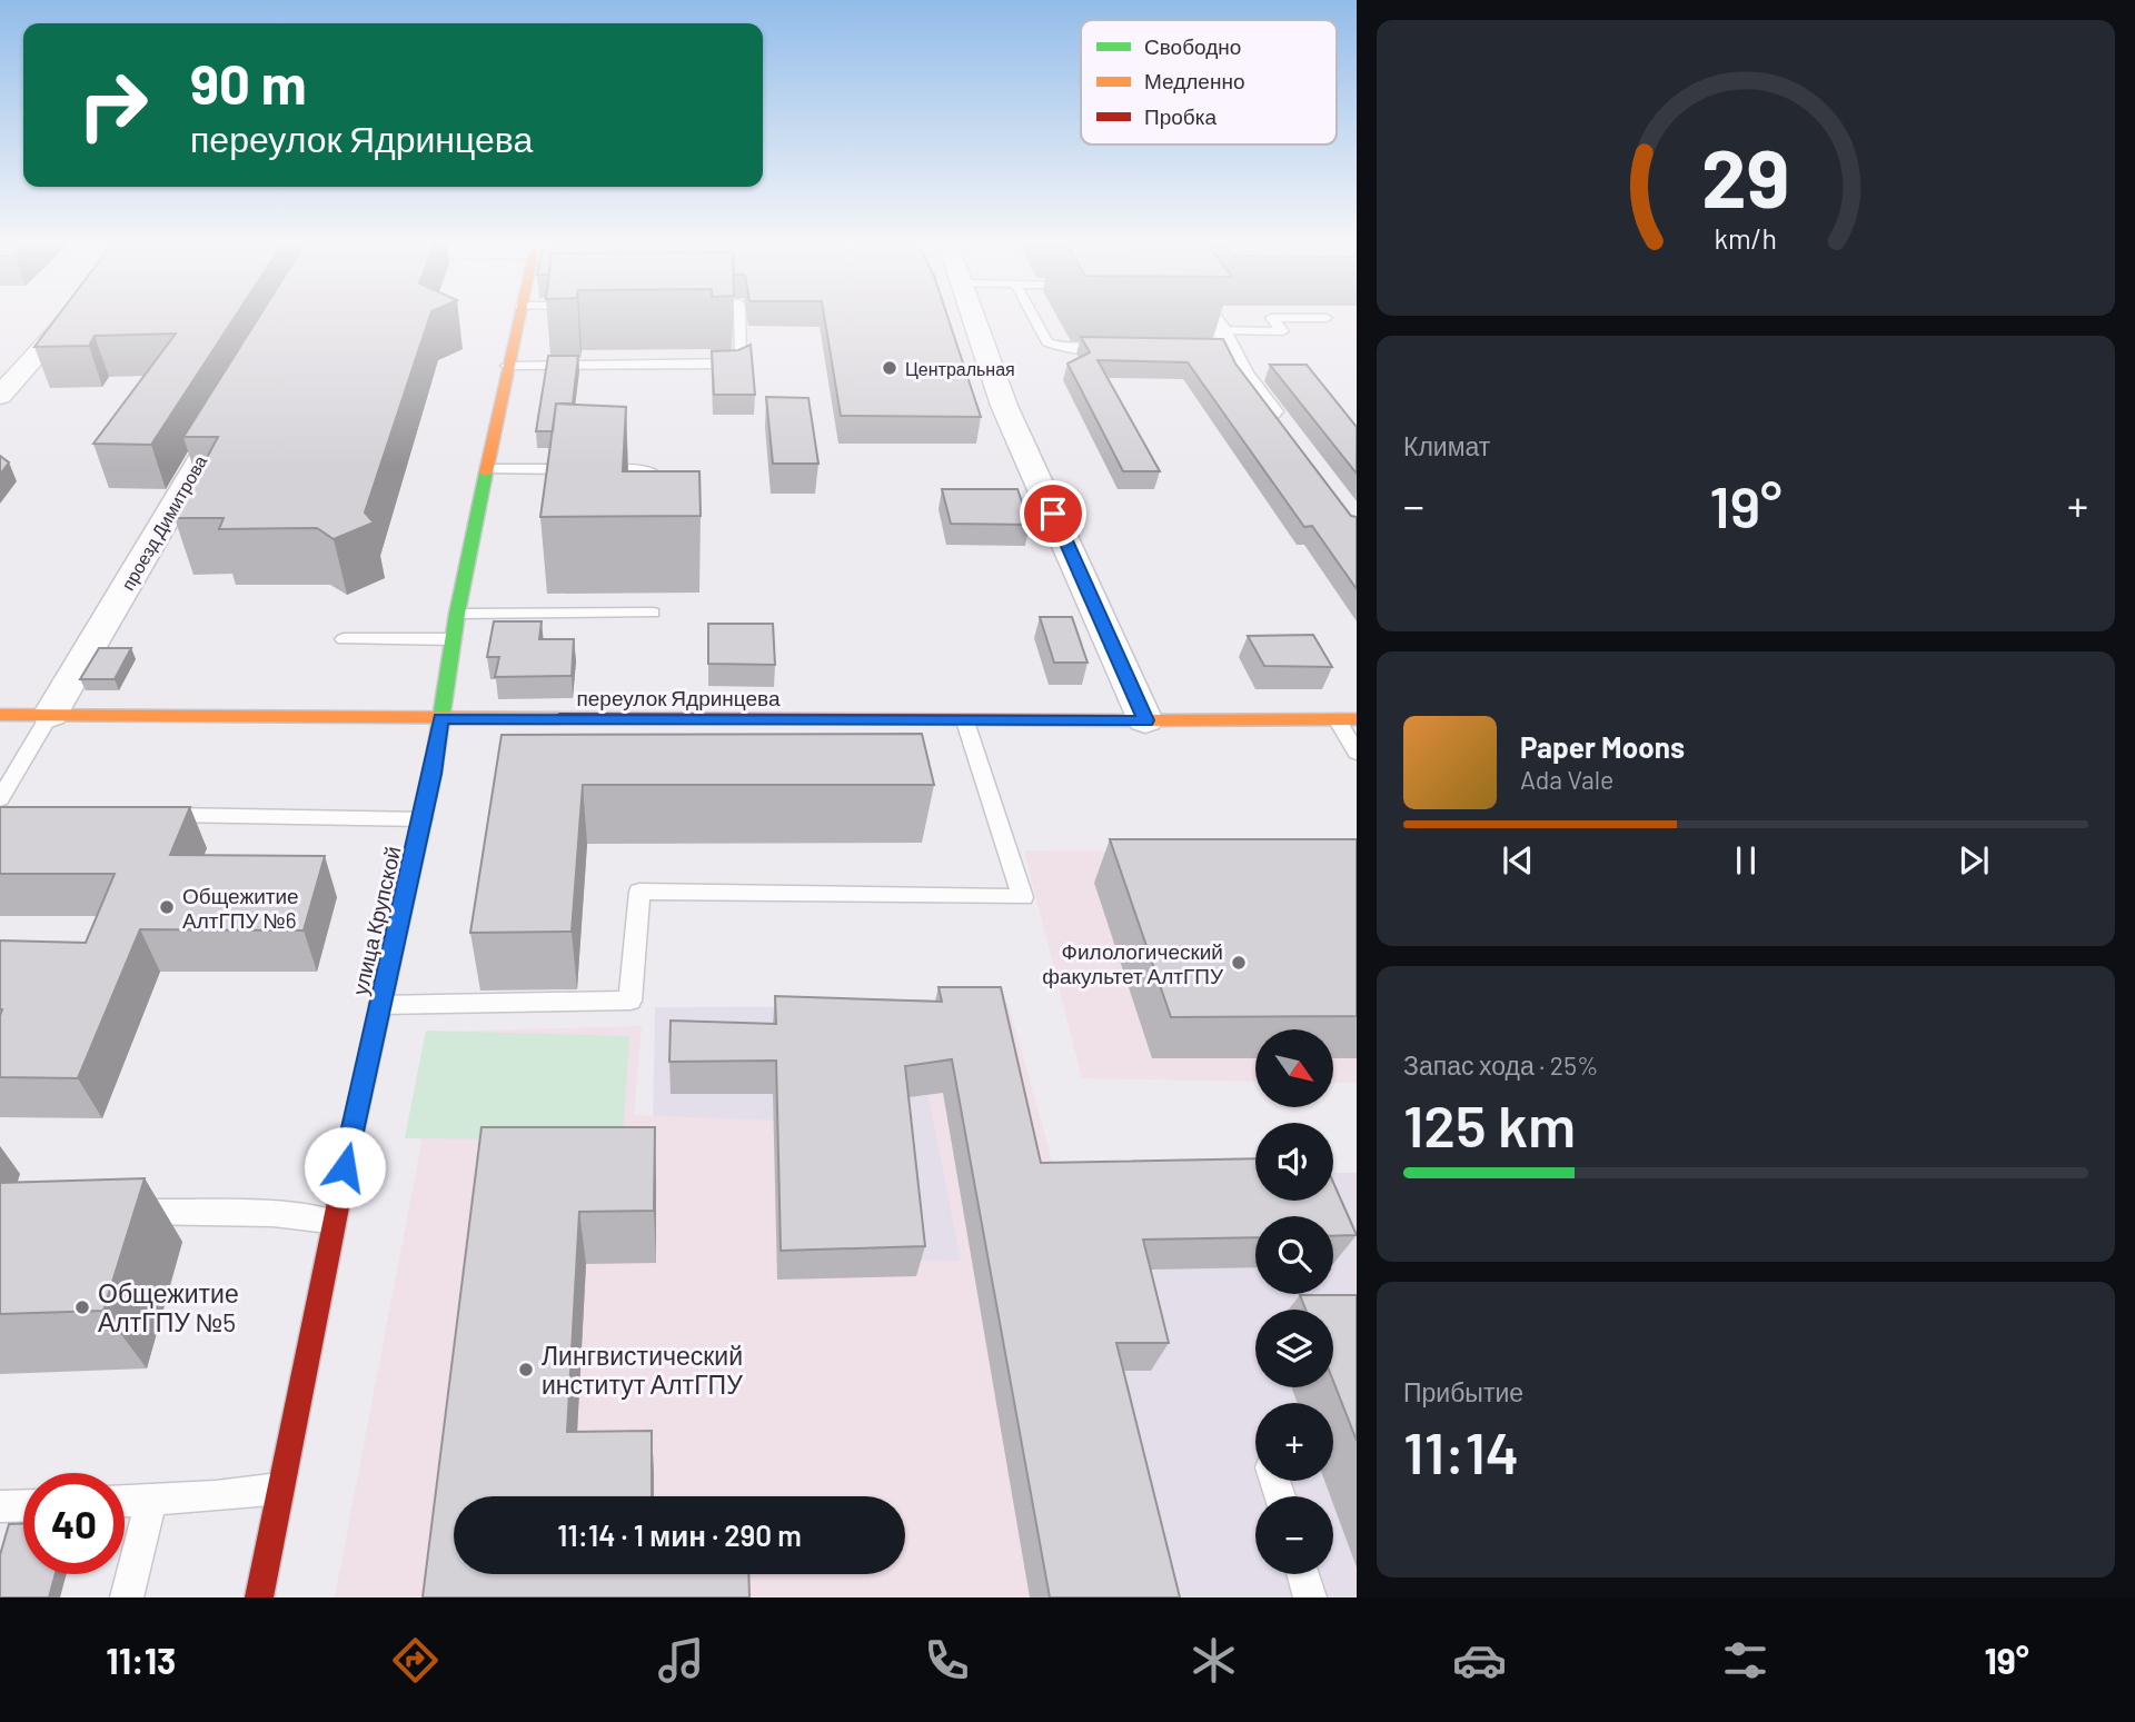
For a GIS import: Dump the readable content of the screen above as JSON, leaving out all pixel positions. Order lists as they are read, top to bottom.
{
  "streets": {
    "street": ["проезд Димитрова", "переулок Ядринцева", "улица Крупской"]
  },
  "crossings": [
    ["проезд Димитрова", "переулок Ядринцева"],
    ["переулок Ядринцева", "улица Крупской"]
  ],
  "places": [
    "Центральная",
    "Общежитие АлтГПУ №6",
    "Филологический факультет АлтГПУ",
    "Общежитие АлтГПУ №5",
    "Лингвистический институт АлтГПУ"
  ],
  "legend": ["Свободно", "Медленно", "Пробка"],
  "north": "bottom right",
  "page": {
    "turn": ["90 m", "переулок Ядринцева"],
    "tile": [
      "Климат",
      ["Запас хода · 25%", "125 km"],
      ["Прибытие", "11:14"]
    ],
    "heat": ["−", "19°", "+"],
    "song": ["Paper Moons", "Ada Vale"],
    "map_buttons": ["+", "−"],
    "limit": "40",
    "trip": "11:14 · 1 мин · 290 m",
    "tabs": ["11:13", "19°"],
    "gauge": ["29", "km/h"]
  }
}
